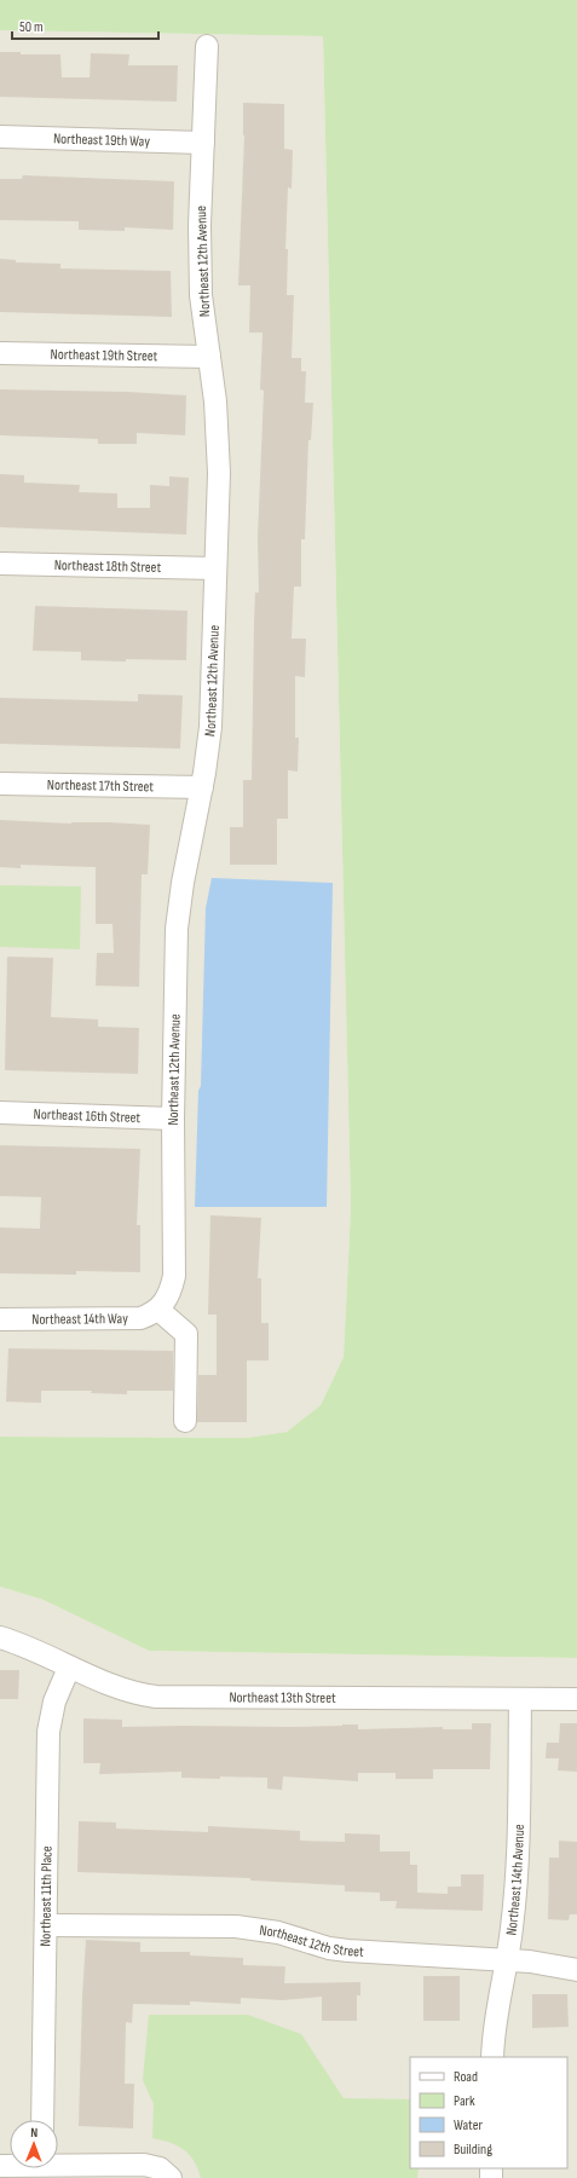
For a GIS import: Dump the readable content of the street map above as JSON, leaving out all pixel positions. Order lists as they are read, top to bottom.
{
  "streets": {
    "street": [
      "Northeast 19th Way",
      "Northeast 12th Avenue",
      "Northeast 19th Street",
      "Northeast 18th Street",
      "Northeast 17th Street",
      "Northeast 16th Street",
      "Northeast 14th Way",
      "Northeast 13th Street",
      "Northeast 14th Avenue",
      "Northeast 11th Place",
      "Northeast 12th Street"
    ]
  },
  "crossings": [
    ["Northeast 19th Way", "Northeast 12th Avenue"],
    ["Northeast 12th Avenue", "Northeast 19th Street"],
    ["Northeast 12th Avenue", "Northeast 18th Street"],
    ["Northeast 12th Avenue", "Northeast 17th Street"],
    ["Northeast 12th Avenue", "Northeast 16th Street"],
    ["Northeast 12th Avenue", "Northeast 14th Way"],
    ["Northeast 13th Street", "Northeast 14th Avenue"],
    ["Northeast 13th Street", "Northeast 11th Place"],
    ["Northeast 14th Avenue", "Northeast 12th Street"],
    ["Northeast 11th Place", "Northeast 12th Street"]
  ],
  "legend": [
    "Road",
    "Park",
    "Water",
    "Building"
  ],
  "scale_bar": "50 m",
  "north": "top"
}
